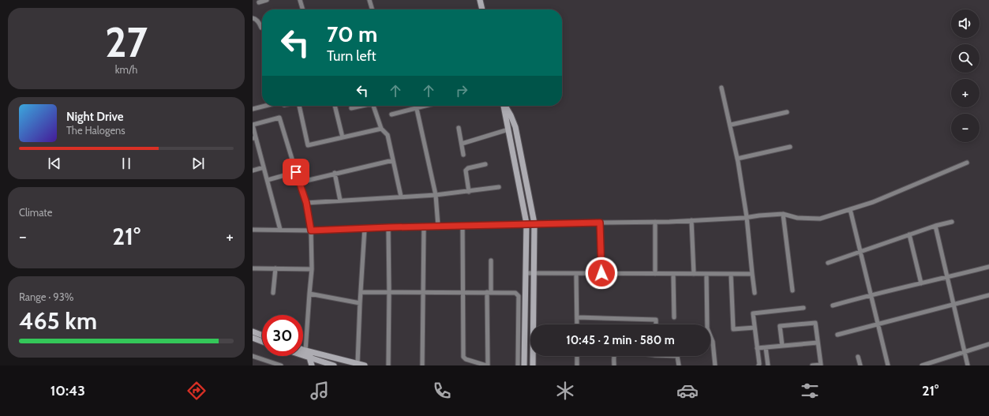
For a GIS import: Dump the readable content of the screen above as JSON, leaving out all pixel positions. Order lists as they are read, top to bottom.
{
  "page": {
    "tile": [
      ["27", "km/h"],
      "Climate",
      ["Range · 93%", "465 km"]
    ],
    "map_buttons": ["+", "−"],
    "turn": ["70 m", "Turn left"],
    "song": ["Night Drive", "The Halogens"],
    "heat": ["−", "21°", "+"],
    "limit": "30",
    "trip": "10:45 · 2 min · 580 m",
    "tabs": ["10:43", "21°"]
  }
}
